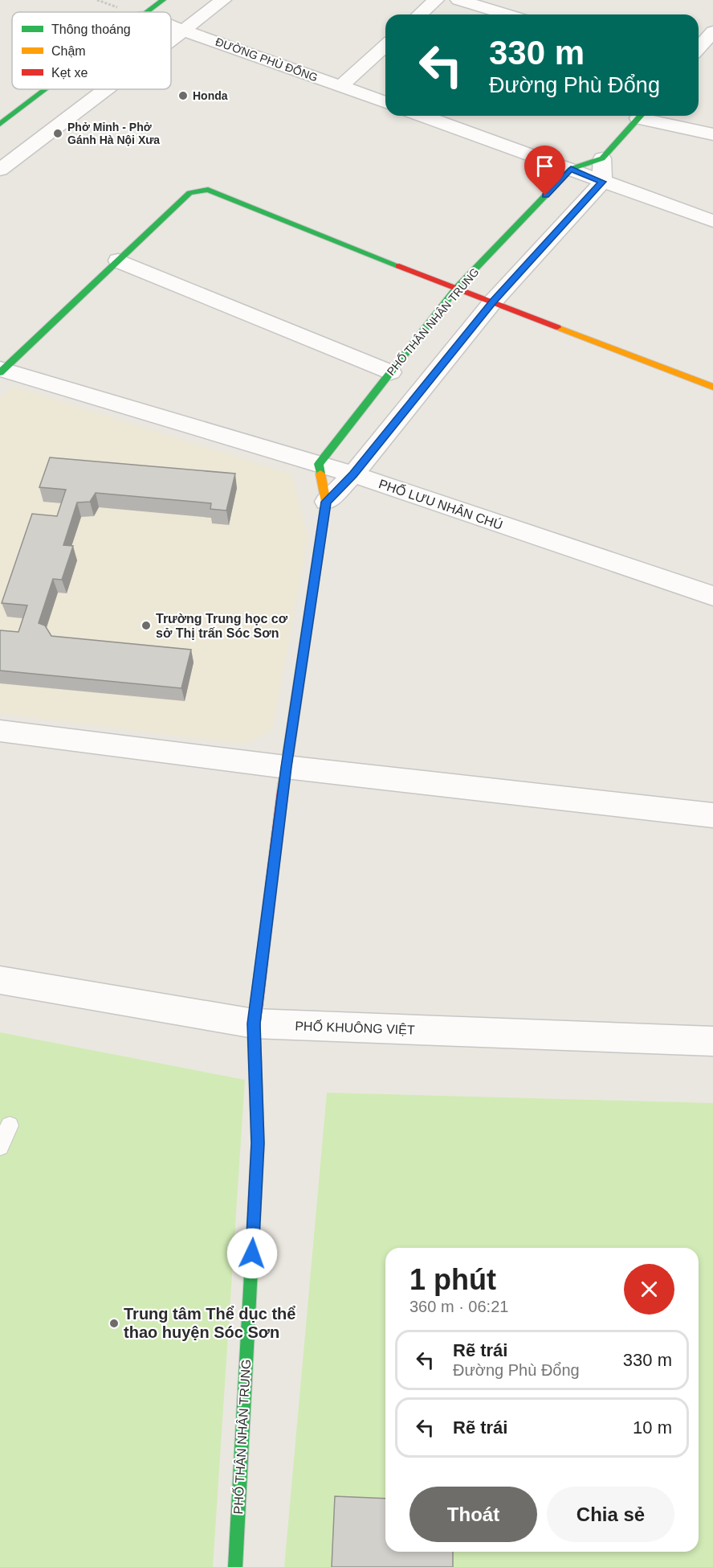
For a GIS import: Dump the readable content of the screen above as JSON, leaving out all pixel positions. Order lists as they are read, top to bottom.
{
  "streets": {
    "main road": ["PHỐ THÂN NHÂN TRUNG"],
    "street": ["ĐƯỜNG PHÙ ĐỔNG", "PHỐ LƯU NHÂN CHÚ", "PHỐ KHUÔNG VIỆT"]
  },
  "crossings": [
    ["PHỐ THÂN NHÂN TRUNG", "PHỐ LƯU NHÂN CHÚ"],
    ["PHỐ THÂN NHÂN TRUNG", "PHỐ KHUÔNG VIỆT"]
  ],
  "places": [
    "Honda",
    "Phở Minh - Phở Gánh Hà Nội Xưa",
    "Trường Trung học cơ sở Thị trấn Sóc Sơn",
    "Trung tâm Thể dục thể thao huyện Sóc Sơn"
  ],
  "legend": ["Thông thoáng", "Chậm", "Kẹt xe"],
  "page": {
    "turn": ["330 m", "Đường Phù Đổng"],
    "heading": ["1 phút", "360 m · 06:21"],
    "list": [
      {
        "name": "Rẽ trái",
        "note": "Đường Phù Đổng",
        "value": "330 m"
      },
      {
        "name": "Rẽ trái",
        "value": "10 m"
      }
    ],
    "buttons": ["Thoát", "Chia sẻ"]
  }
}
